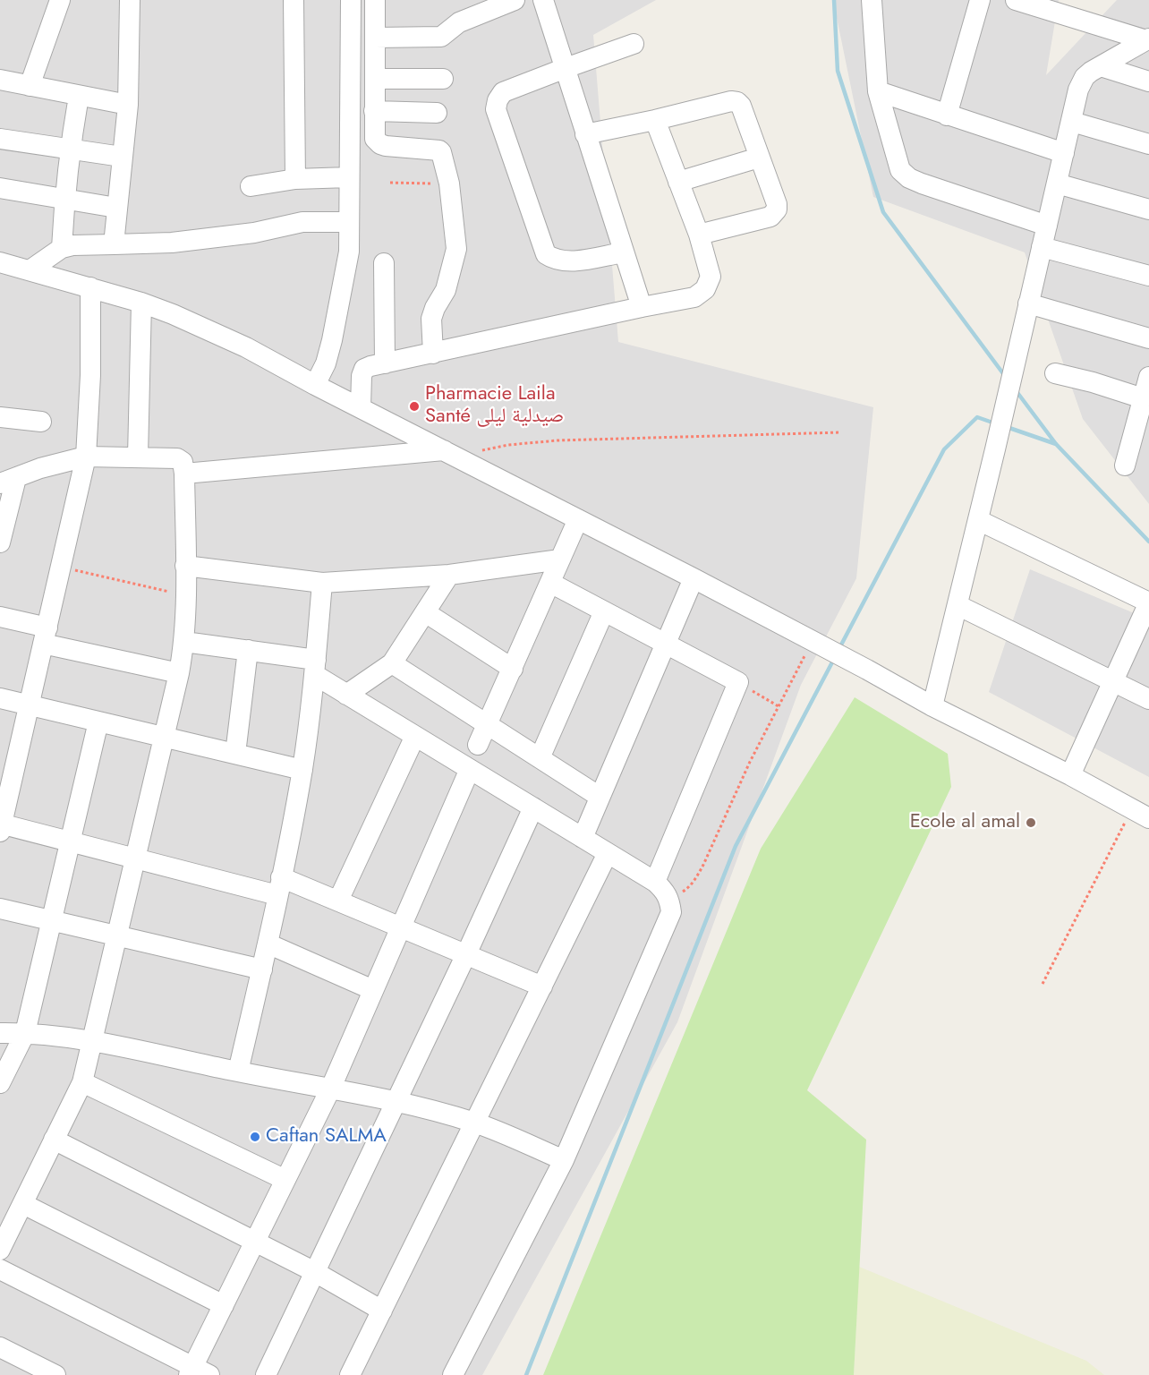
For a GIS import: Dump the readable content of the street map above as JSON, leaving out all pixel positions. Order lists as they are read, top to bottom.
{
  "places": ["Pharmacie Laila Santé صيدلية ليلى", "Ecole al amal", "Caftan SALMA"]
}
